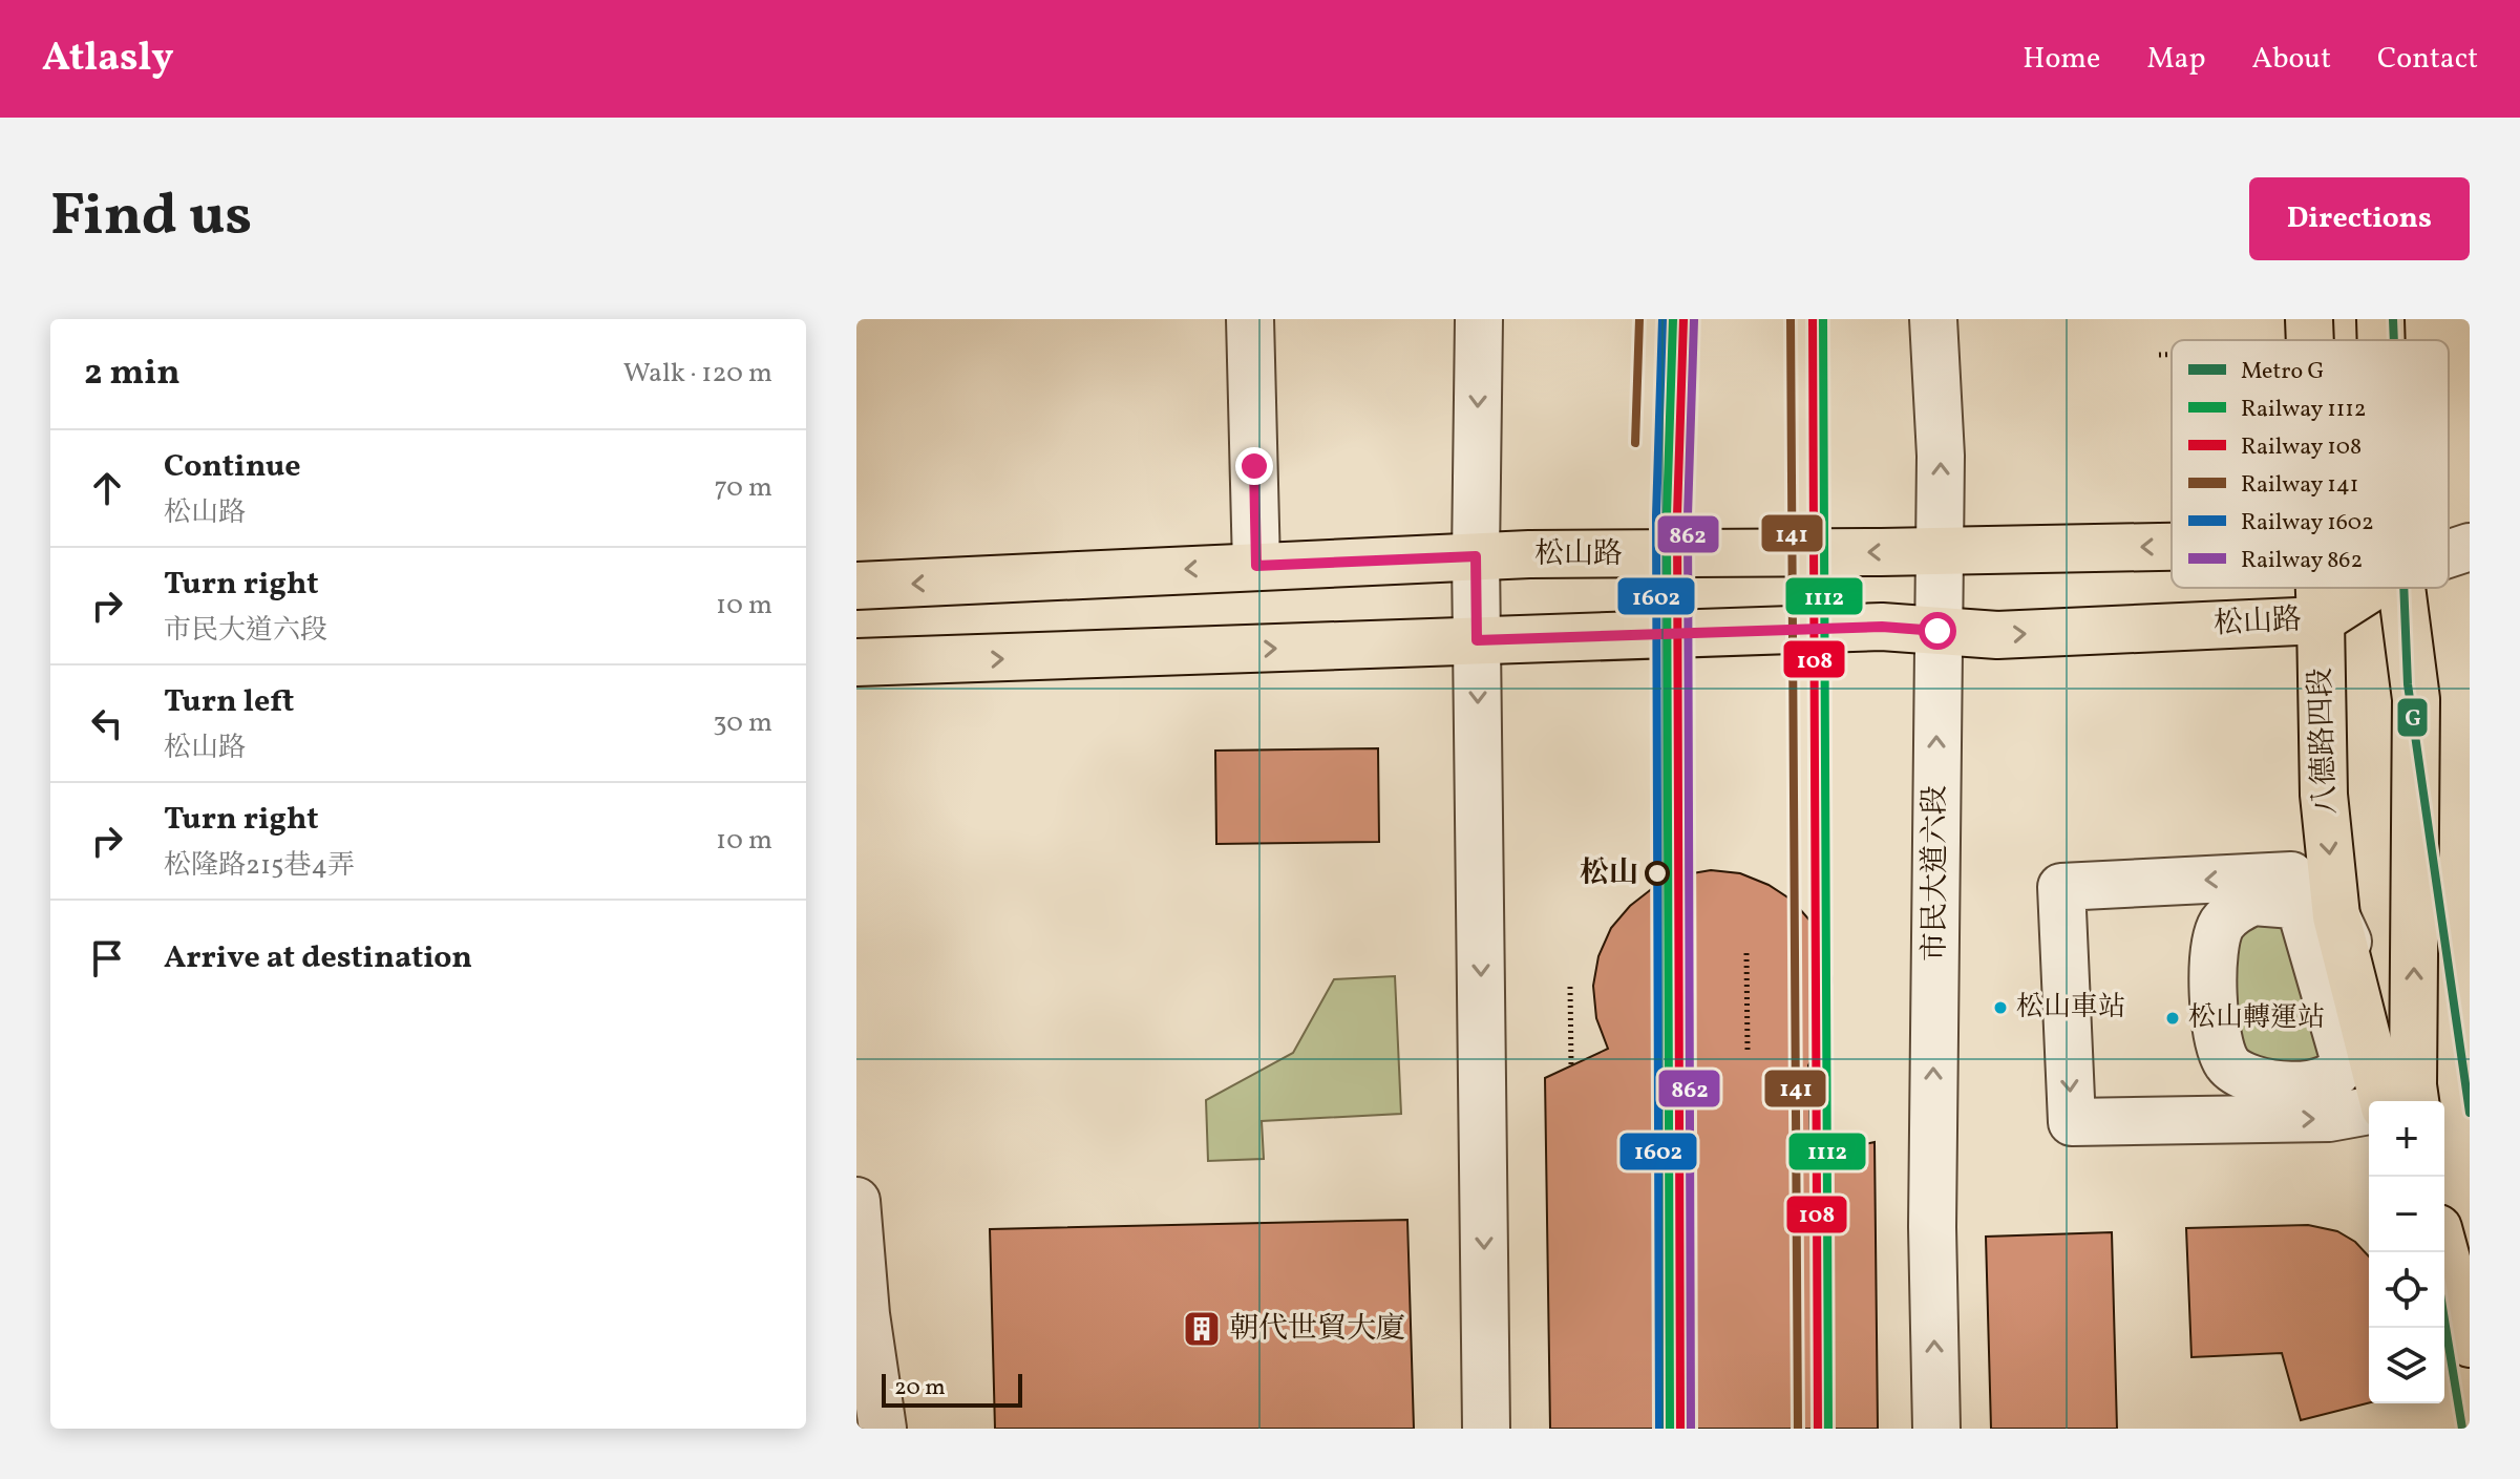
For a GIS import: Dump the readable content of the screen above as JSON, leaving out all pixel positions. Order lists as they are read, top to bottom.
{
  "streets": {
    "main road": ["松山路", "八德路四段"],
    "street": ["市民大道六段"]
  },
  "crossings": [
    ["松山路", "八德路四段"],
    ["松山路", "市民大道六段"]
  ],
  "one_way": ["市民大道六段"],
  "places": {
    "other": ["松山", "松山車站", "松山轉運站"],
    "building": ["朝代世貿大廈"]
  },
  "lines": [
    "metro line G",
    "rail line 1112",
    "rail line 108",
    "rail line 141",
    "rail line 1602",
    "rail line 862"
  ],
  "legend": [
    "Metro G",
    "Railway 1112",
    "Railway 108",
    "Railway 141",
    "Railway 1602",
    "Railway 862"
  ],
  "scale_bar": "20 m",
  "page": {
    "header": "Atlasly",
    "nav": [
      "Home",
      "Map",
      "About",
      "Contact"
    ],
    "title": "Find us",
    "buttons": "Directions",
    "heading": ["2 min", "Walk · 120 m"],
    "list": [
      ["Continue", "松山路", "70 m"],
      ["Turn right", "市民大道六段", "10 m"],
      ["Turn left", "松山路", "30 m"],
      ["Turn right", "松隆路215巷4弄", "10 m"],
      "Arrive at destination"
    ],
    "map_buttons": ["+", "−"],
    "scale": "20 m"
  }
}
